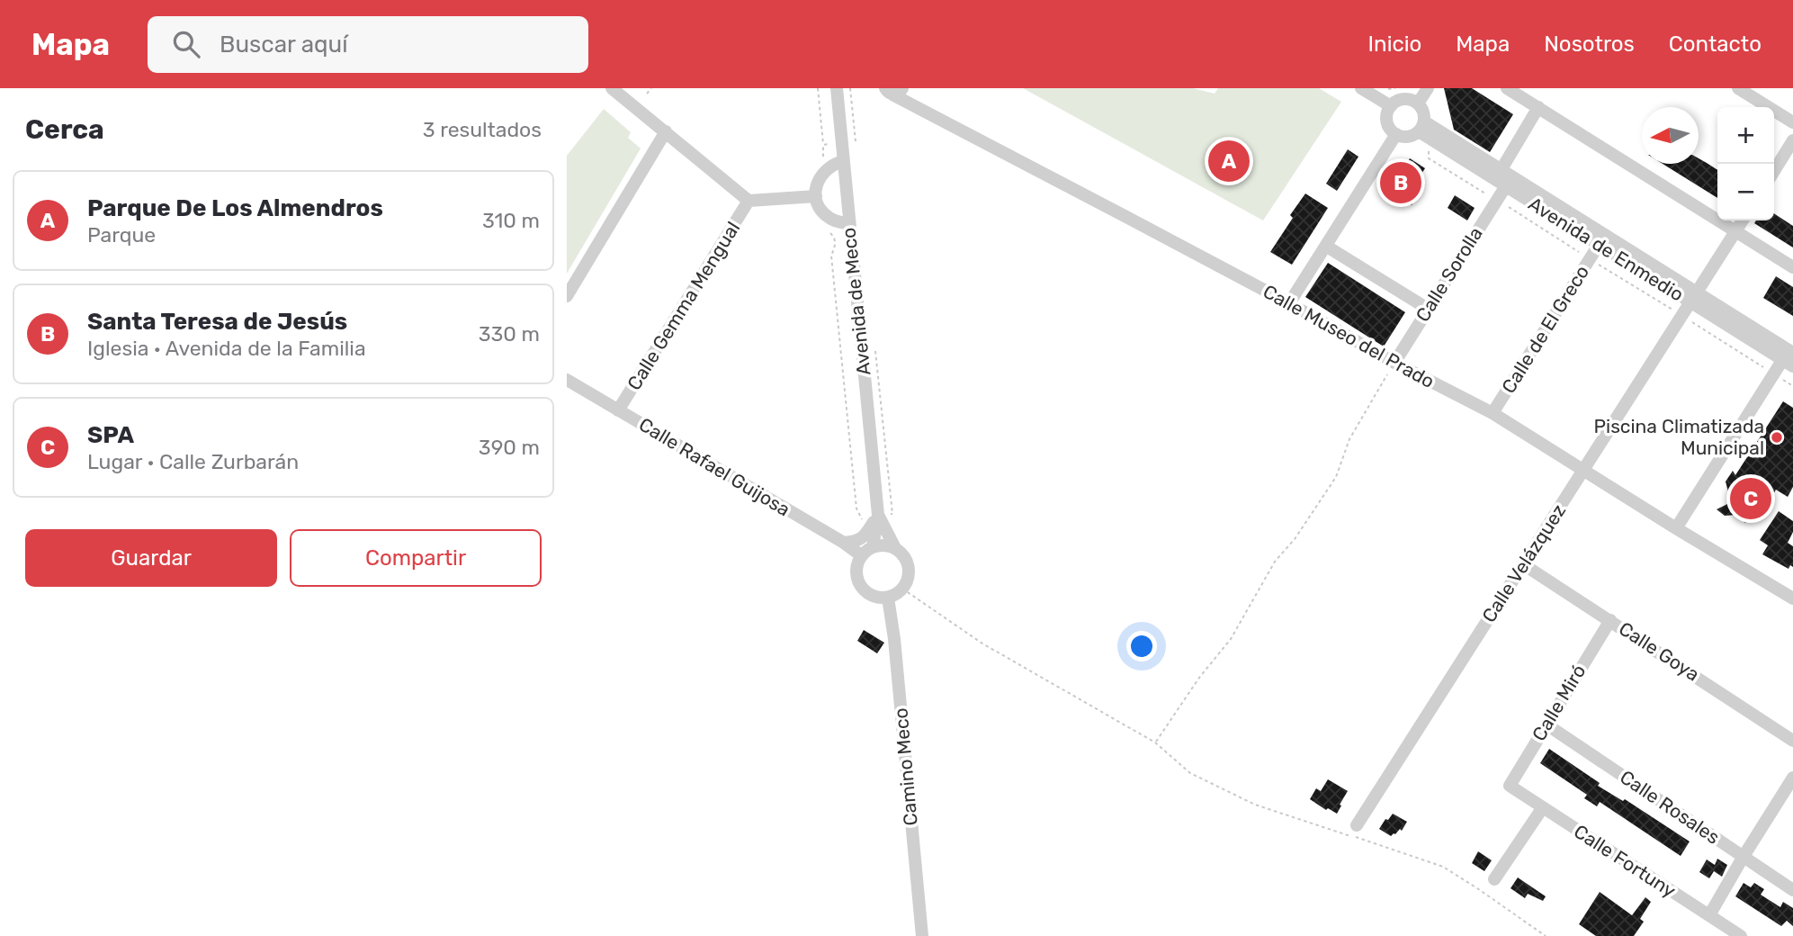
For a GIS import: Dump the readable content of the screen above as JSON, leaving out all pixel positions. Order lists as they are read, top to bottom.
{
  "streets": {
    "street": [
      "Avenida de Enmedio",
      "Calle Sorolla",
      "Avenida de Meco",
      "Calle Gemma Mengual",
      "Calle de El Greco",
      "Calle Museo del Prado",
      "Calle Rafael Guijosa",
      "Calle Velázquez",
      "Calle Goya",
      "Calle Miró",
      "Camino Meco",
      "Calle Rosales",
      "Calle Fortuny"
    ]
  },
  "crossings": [
    ["Avenida de Enmedio", "Calle Sorolla"],
    ["Avenida de Enmedio", "Calle de El Greco"],
    ["Avenida de Enmedio", "Calle Velázquez"],
    ["Calle Sorolla", "Calle Museo del Prado"],
    ["Avenida de Meco", "Calle Rafael Guijosa"],
    ["Avenida de Meco", "Camino Meco"],
    ["Calle Gemma Mengual", "Calle Rafael Guijosa"],
    ["Calle de El Greco", "Calle Museo del Prado"],
    ["Calle Museo del Prado", "Calle Velázquez"],
    ["Calle Rafael Guijosa", "Camino Meco"],
    ["Calle Velázquez", "Calle Goya"],
    ["Calle Goya", "Calle Miró"],
    ["Calle Miró", "Calle Rosales"],
    ["Calle Miró", "Calle Fortuny"]
  ],
  "places": ["Piscina Climatizada Municipal"],
  "north": "left",
  "page": {
    "header": "Mapa",
    "search": "Buscar aquí",
    "nav": [
      "Inicio",
      "Mapa",
      "Nosotros",
      "Contacto"
    ],
    "heading": ["Cerca", "3 resultados"],
    "map_buttons": ["+", "−"],
    "pins": ["A", "B", "C"],
    "list": [
      {
        "mark": "A",
        "name": "Parque De Los Almendros",
        "note": "Parque",
        "value": "310 m"
      },
      {
        "mark": "B",
        "name": "Santa Teresa de Jesús",
        "note": "Iglesia · Avenida de la Familia",
        "value": "330 m"
      },
      {
        "mark": "C",
        "name": "SPA",
        "note": "Lugar · Calle Zurbarán",
        "value": "390 m"
      }
    ],
    "buttons": ["Guardar", "Compartir"]
  }
}
